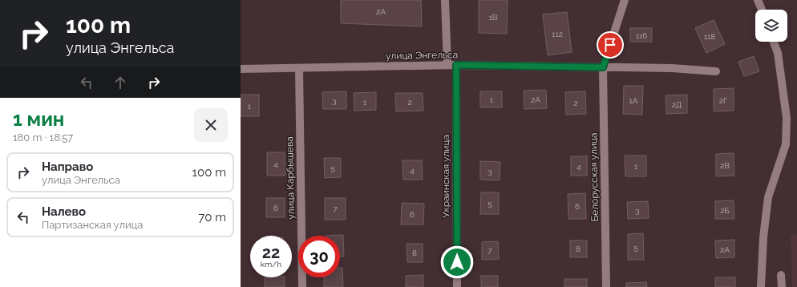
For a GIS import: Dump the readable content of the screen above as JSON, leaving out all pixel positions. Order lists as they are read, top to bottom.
{
  "streets": {
    "street": [
      "улица Энгельса",
      "Украинская улица",
      "Белорусская улица",
      "улица Карбышева"
    ]
  },
  "crossings": [
    ["улица Энгельса", "Украинская улица"],
    ["улица Энгельса", "Белорусская улица"],
    ["улица Энгельса", "улица Карбышева"]
  ],
  "house_numbers": [
    "2А",
    "1В",
    "112",
    "116",
    "118",
    "1",
    "2А",
    "3",
    "1А",
    "2Г",
    "1",
    "2",
    "2",
    "2Д",
    "1",
    "4",
    "2В",
    "4",
    "1",
    "5",
    "4",
    "3",
    "5",
    "6",
    "6",
    "7",
    "3",
    "2Б",
    "6",
    "5",
    "8",
    "2А",
    "7",
    "8"
  ],
  "page": {
    "turn": ["100 m", "улица Энгельса"],
    "heading": ["1 мин", "180 m · 18:57"],
    "list": [
      {
        "name": "Направо",
        "note": "улица Энгельса",
        "value": "100 m"
      },
      {
        "name": "Налево",
        "note": "Партизанская улица",
        "value": "70 m"
      }
    ],
    "speed": "22 km/h",
    "limit": "30"
  }
}
